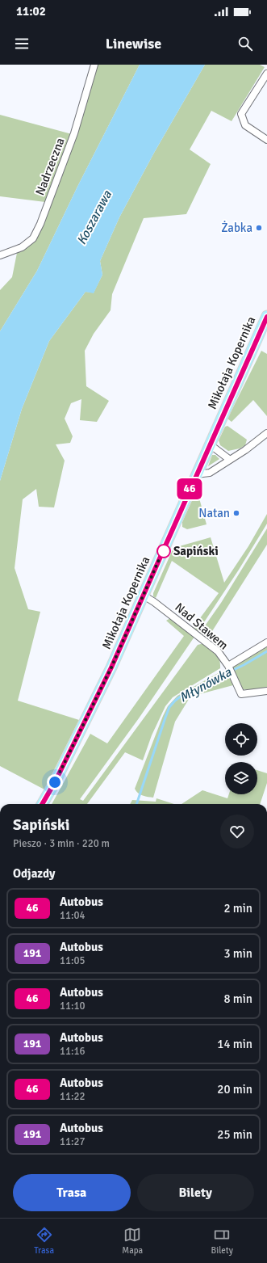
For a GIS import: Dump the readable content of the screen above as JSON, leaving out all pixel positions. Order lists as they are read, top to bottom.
{
  "streets": {
    "main road": ["Mikołaja Kopernika"],
    "street": ["Nadrzeczna", "Nad Stawem"]
  },
  "crossings": [
    ["Mikołaja Kopernika", "Nad Stawem"]
  ],
  "water": ["Koszarawa", "Młynówka"],
  "places": ["Żabka", "Natan", "Sapiński"],
  "lines": ["bus line 46"],
  "page": {
    "status": "11:02",
    "header": "Linewise",
    "on_map": "46",
    "heading": [
      ["Sapiński", "Pieszo · 3 min · 220 m"],
      "Odjazdy"
    ],
    "list": [
      {
        "mark": "46",
        "name": "Autobus",
        "note": "11:04",
        "value": "2 min"
      },
      {
        "mark": "191",
        "name": "Autobus",
        "note": "11:05",
        "value": "3 min"
      },
      {
        "mark": "46",
        "name": "Autobus",
        "note": "11:10",
        "value": "8 min"
      },
      {
        "mark": "191",
        "name": "Autobus",
        "note": "11:16",
        "value": "14 min"
      },
      {
        "mark": "46",
        "name": "Autobus",
        "note": "11:22",
        "value": "20 min"
      },
      {
        "mark": "191",
        "name": "Autobus",
        "note": "11:27",
        "value": "25 min"
      }
    ],
    "buttons": ["Trasa", "Bilety"],
    "tabs": ["Trasa", "Mapa", "Bilety"]
  }
}
